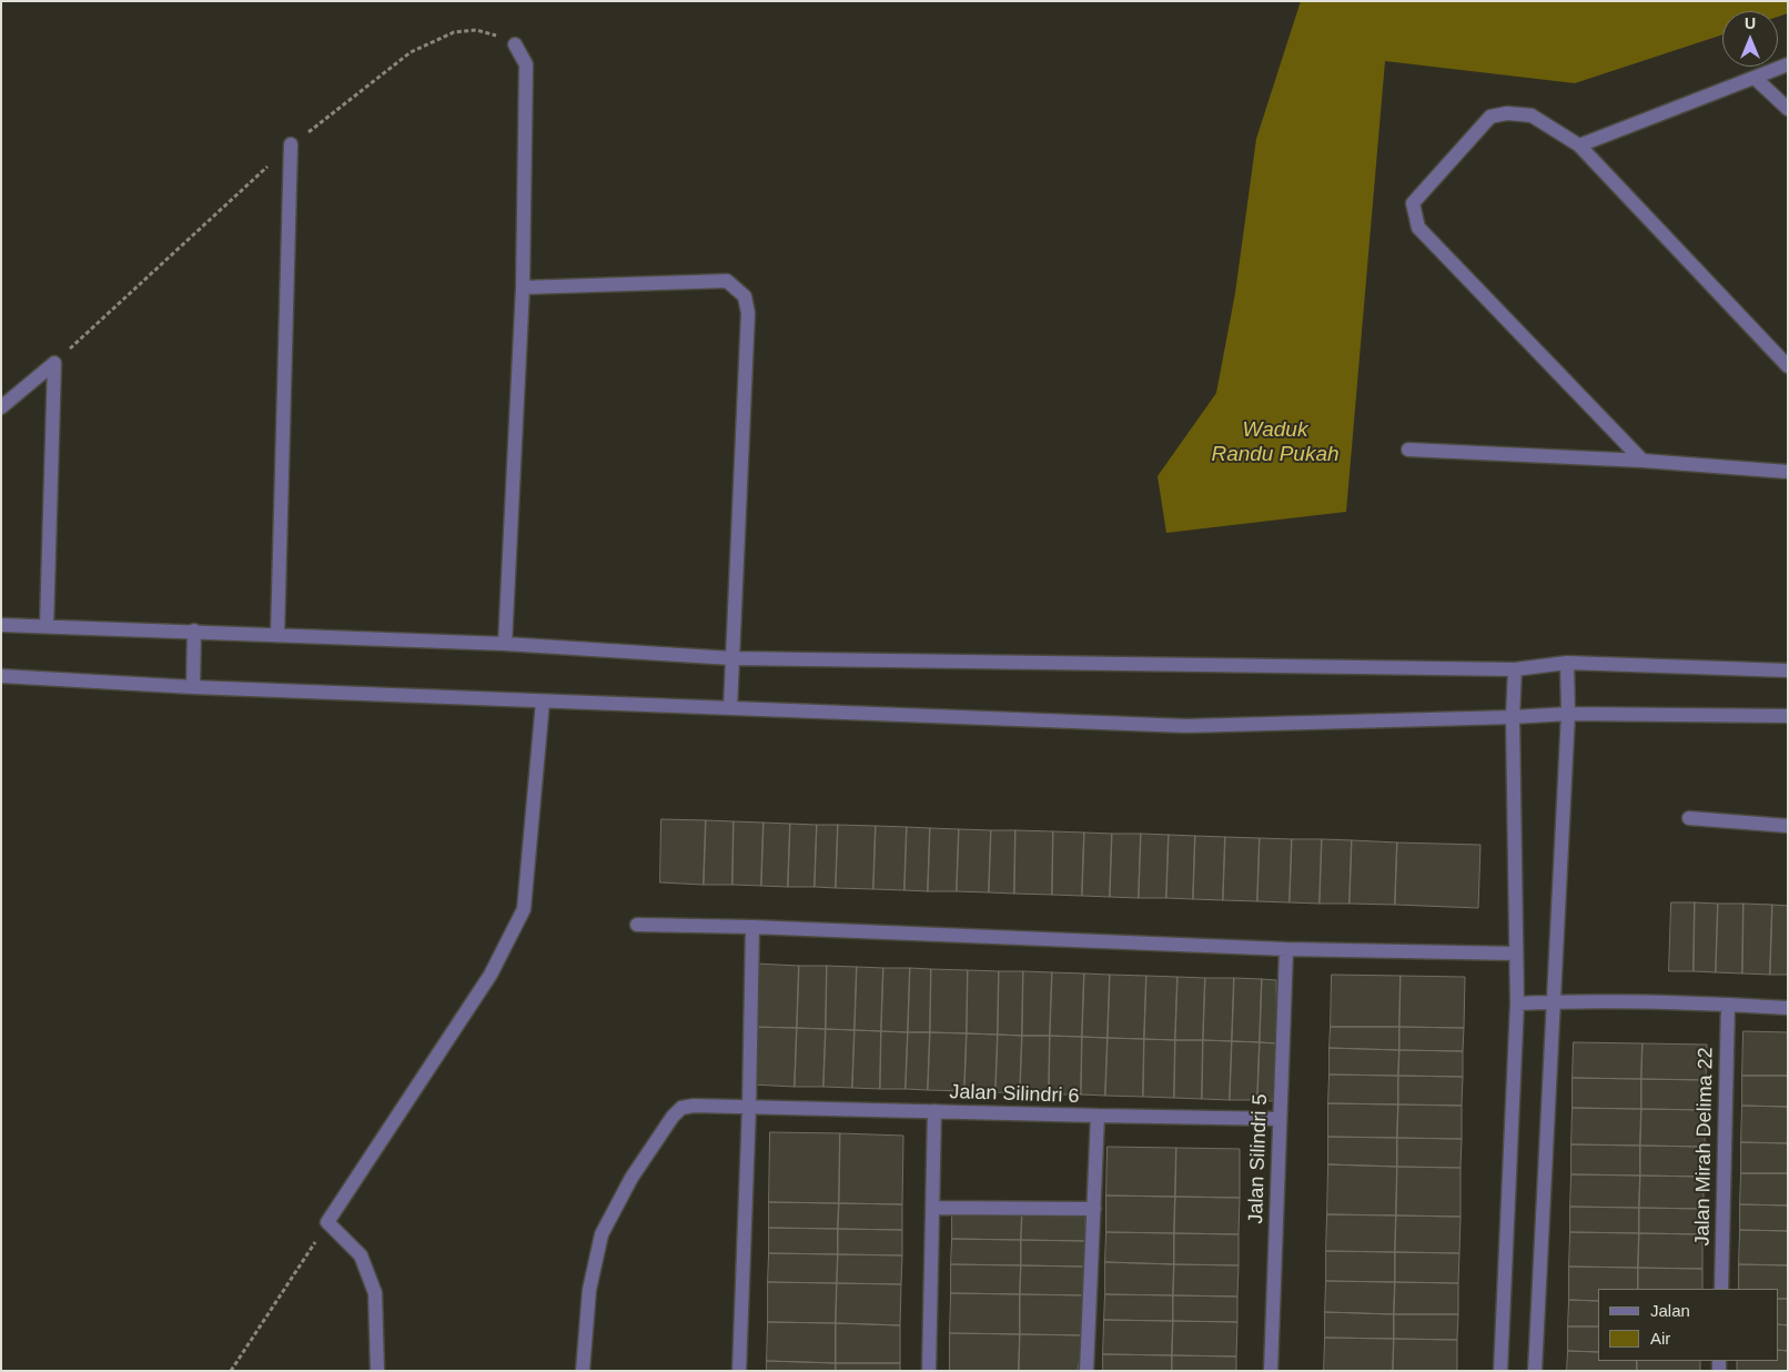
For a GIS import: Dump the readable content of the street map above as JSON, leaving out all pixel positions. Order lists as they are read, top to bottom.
{
  "streets": {
    "street": ["Jalan Silindri 6", "Jalan Mirah Delima 22", "Jalan Silindri 5"]
  },
  "crossings": [
    ["Jalan Silindri 6", "Jalan Silindri 5"]
  ],
  "water": ["Waduk Randu Pukah"],
  "legend": ["Jalan", "Air"],
  "north": "top"
}
